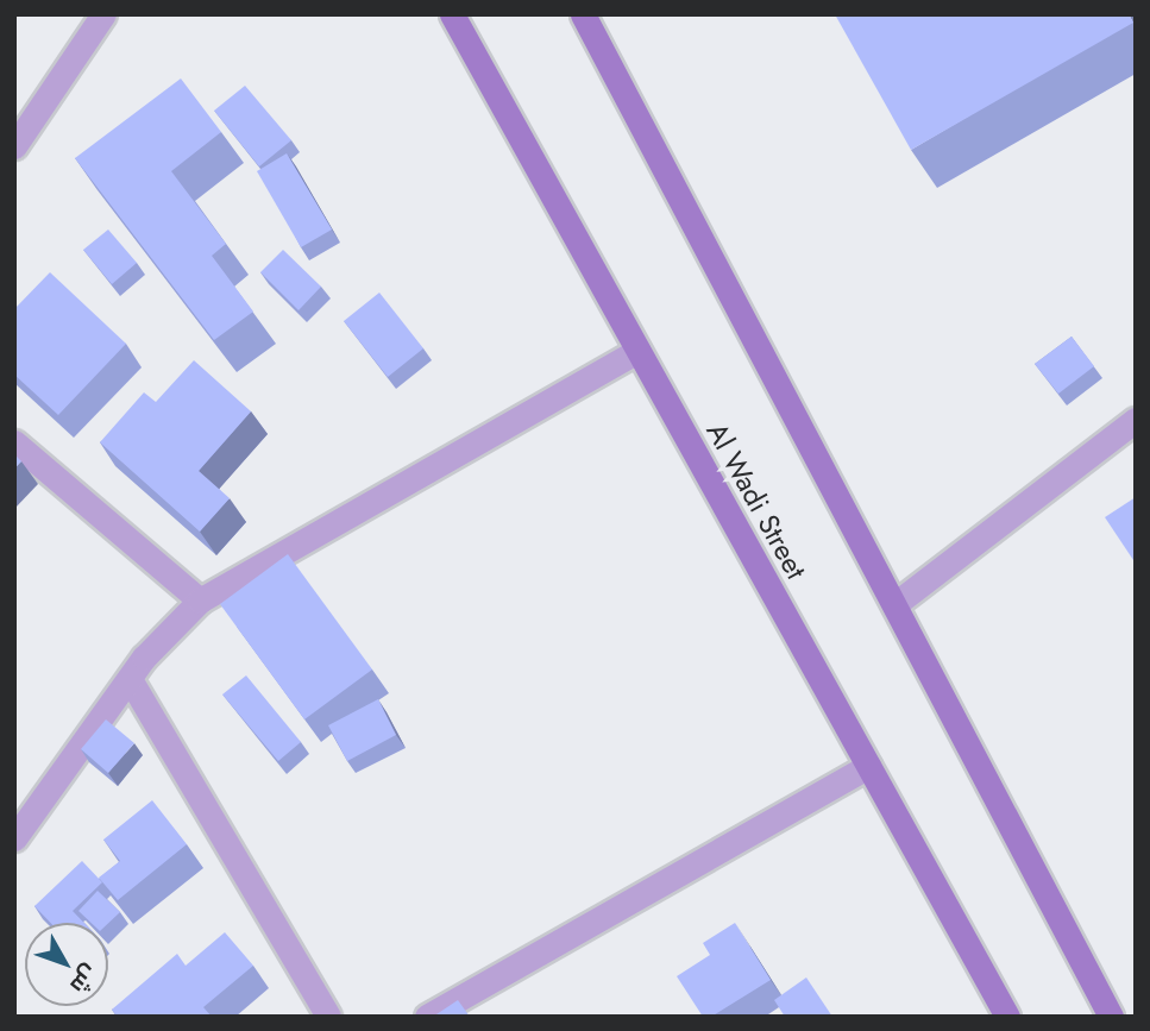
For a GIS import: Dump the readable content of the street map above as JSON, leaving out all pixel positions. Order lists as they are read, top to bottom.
{
  "streets": {
    "main road": ["Al Wadi Street"]
  },
  "north": "bottom right"
}
